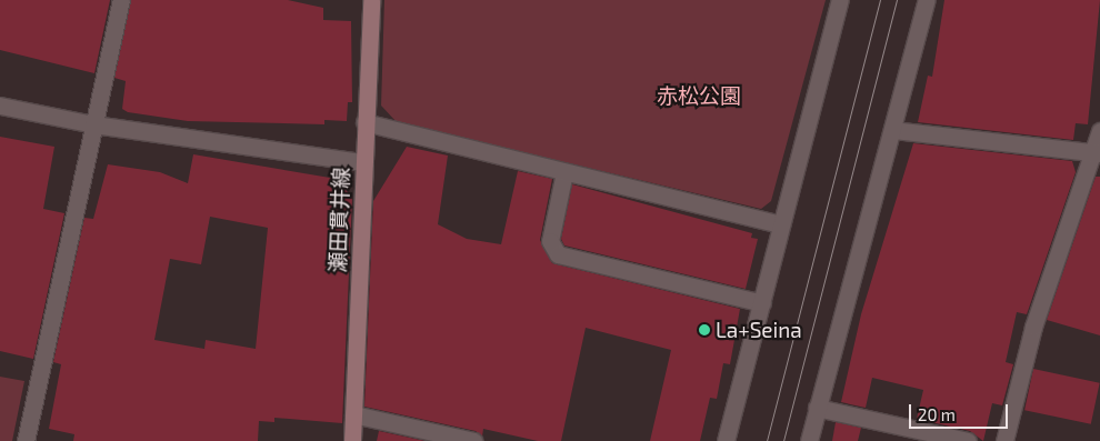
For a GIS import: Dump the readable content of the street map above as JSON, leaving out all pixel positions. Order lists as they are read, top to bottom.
{
  "streets": {
    "main road": ["瀬田貫井線"]
  },
  "parks": ["赤松公園"],
  "places": ["La+Seina"],
  "scale_bar": "20 m"
}
